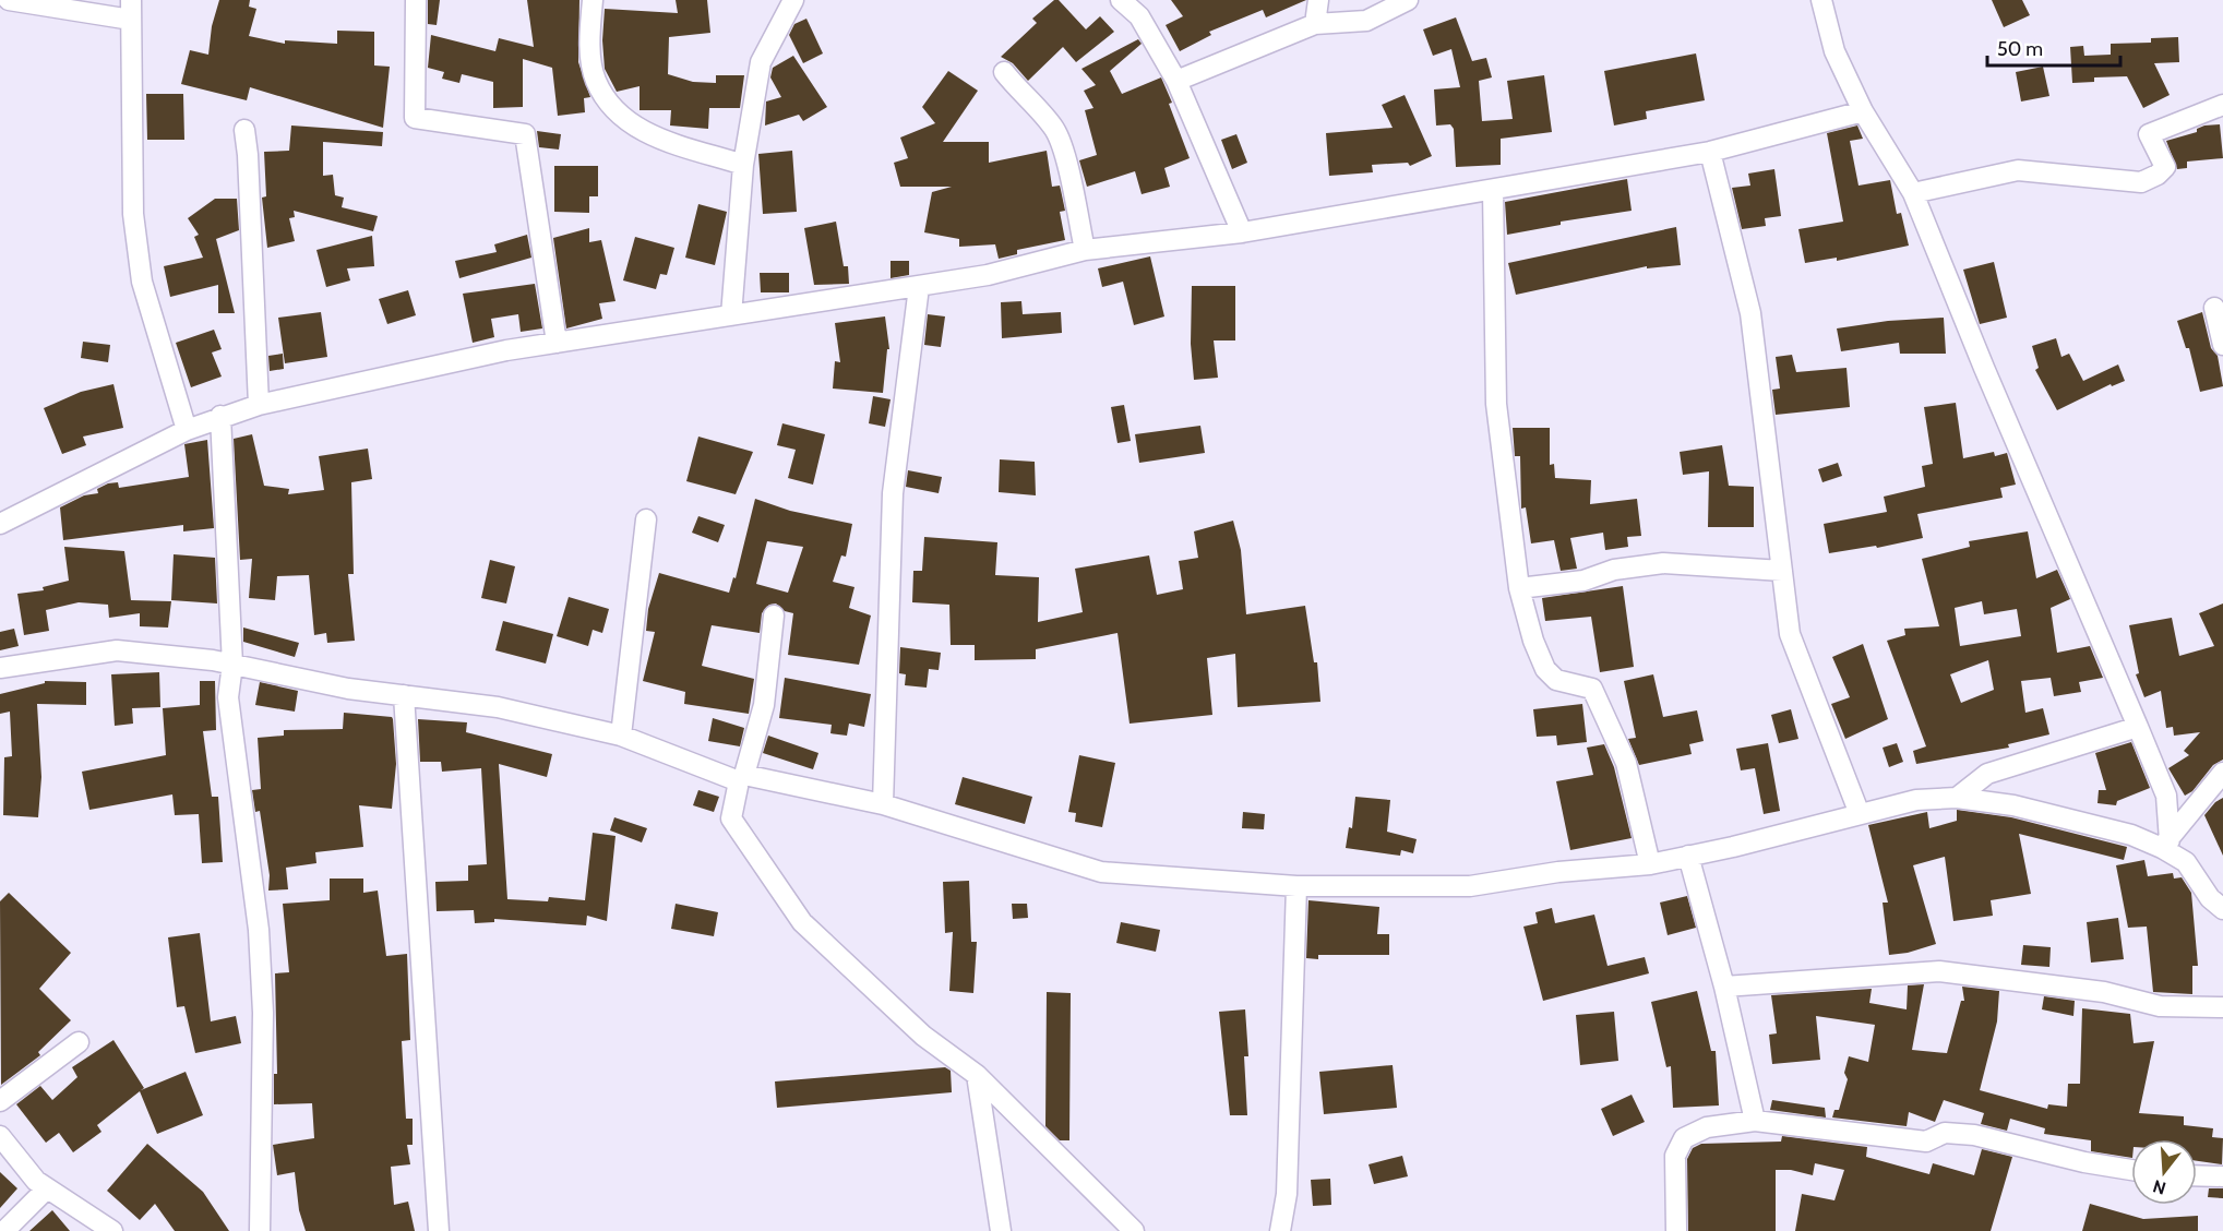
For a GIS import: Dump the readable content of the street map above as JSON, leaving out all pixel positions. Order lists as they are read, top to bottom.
{
  "scale_bar": "50 m",
  "north": "bottom"
}
